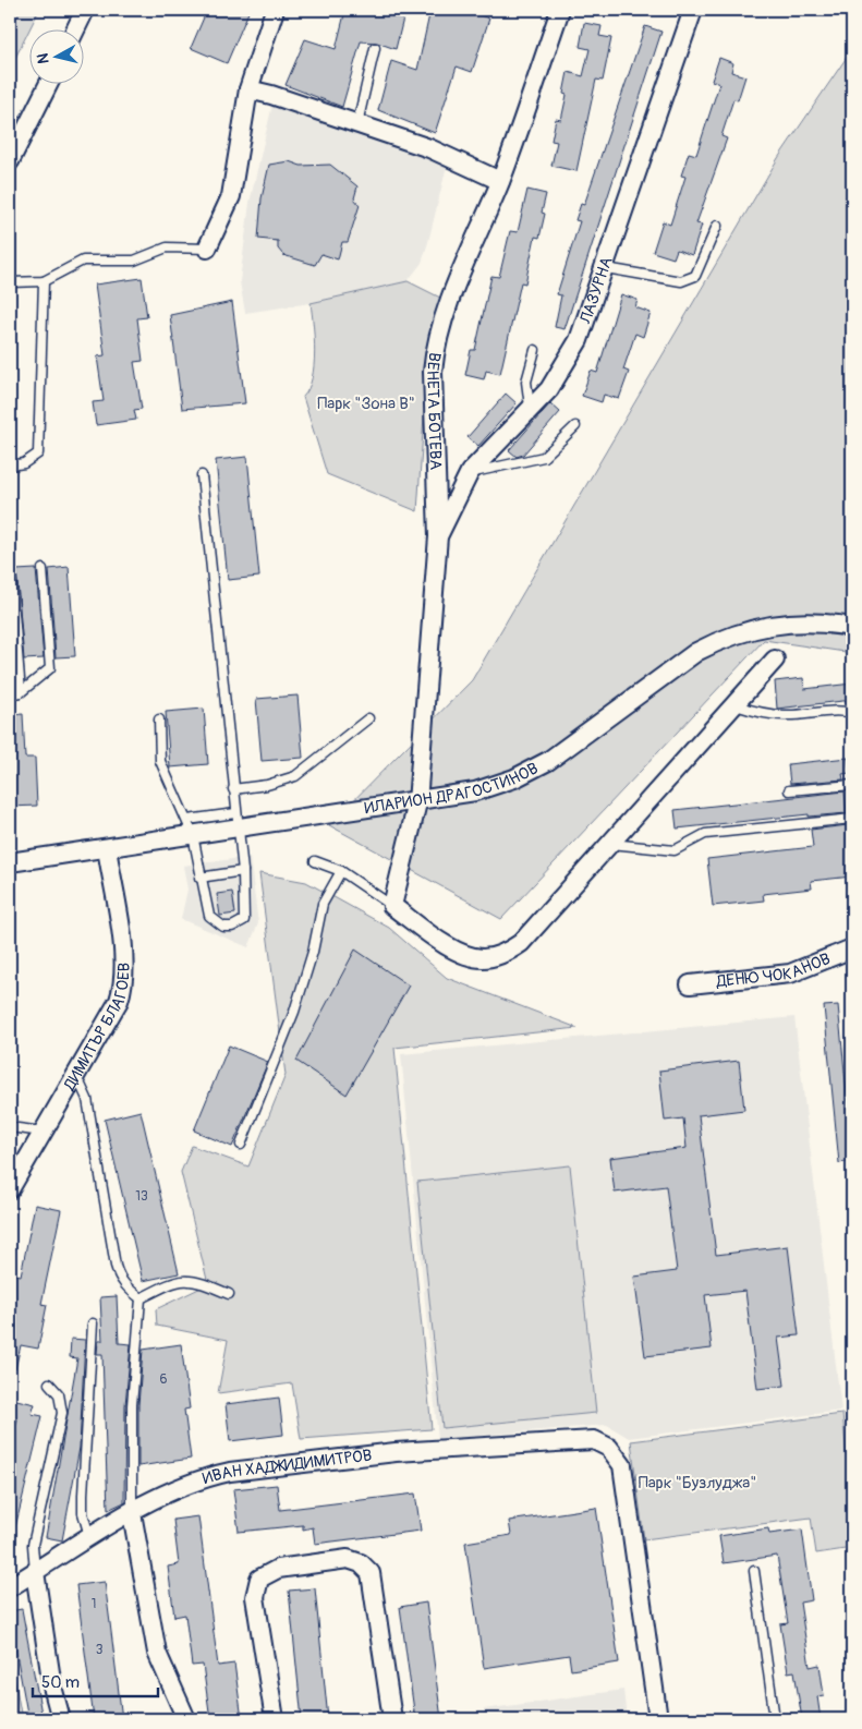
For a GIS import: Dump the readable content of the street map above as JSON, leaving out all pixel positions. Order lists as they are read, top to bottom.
{
  "streets": {
    "street": [
      "ЛАЗУРНА",
      "ВЕНЕТА БОТЕВА",
      "ИЛАРИОН ДРАГОСТИНОВ",
      "ДЕНЮ ЧОКАНОВ",
      "ДИМИТЪР БЛАГОЕВ",
      "ИВАН ХАДЖИДИМИТРОВ"
    ]
  },
  "crossings": [
    ["ЛАЗУРНА", "ВЕНЕТА БОТЕВА"],
    ["ВЕНЕТА БОТЕВА", "ИЛАРИОН ДРАГОСТИНОВ"],
    ["ИЛАРИОН ДРАГОСТИНОВ", "ДИМИТЪР БЛАГОЕВ"]
  ],
  "parks": ["Парк \"Зона В\"", "Парк \"Бузлуджа\""],
  "house_numbers": [
    "13",
    "6",
    "1",
    "3"
  ],
  "scale_bar": "50 m",
  "north": "left"
}
